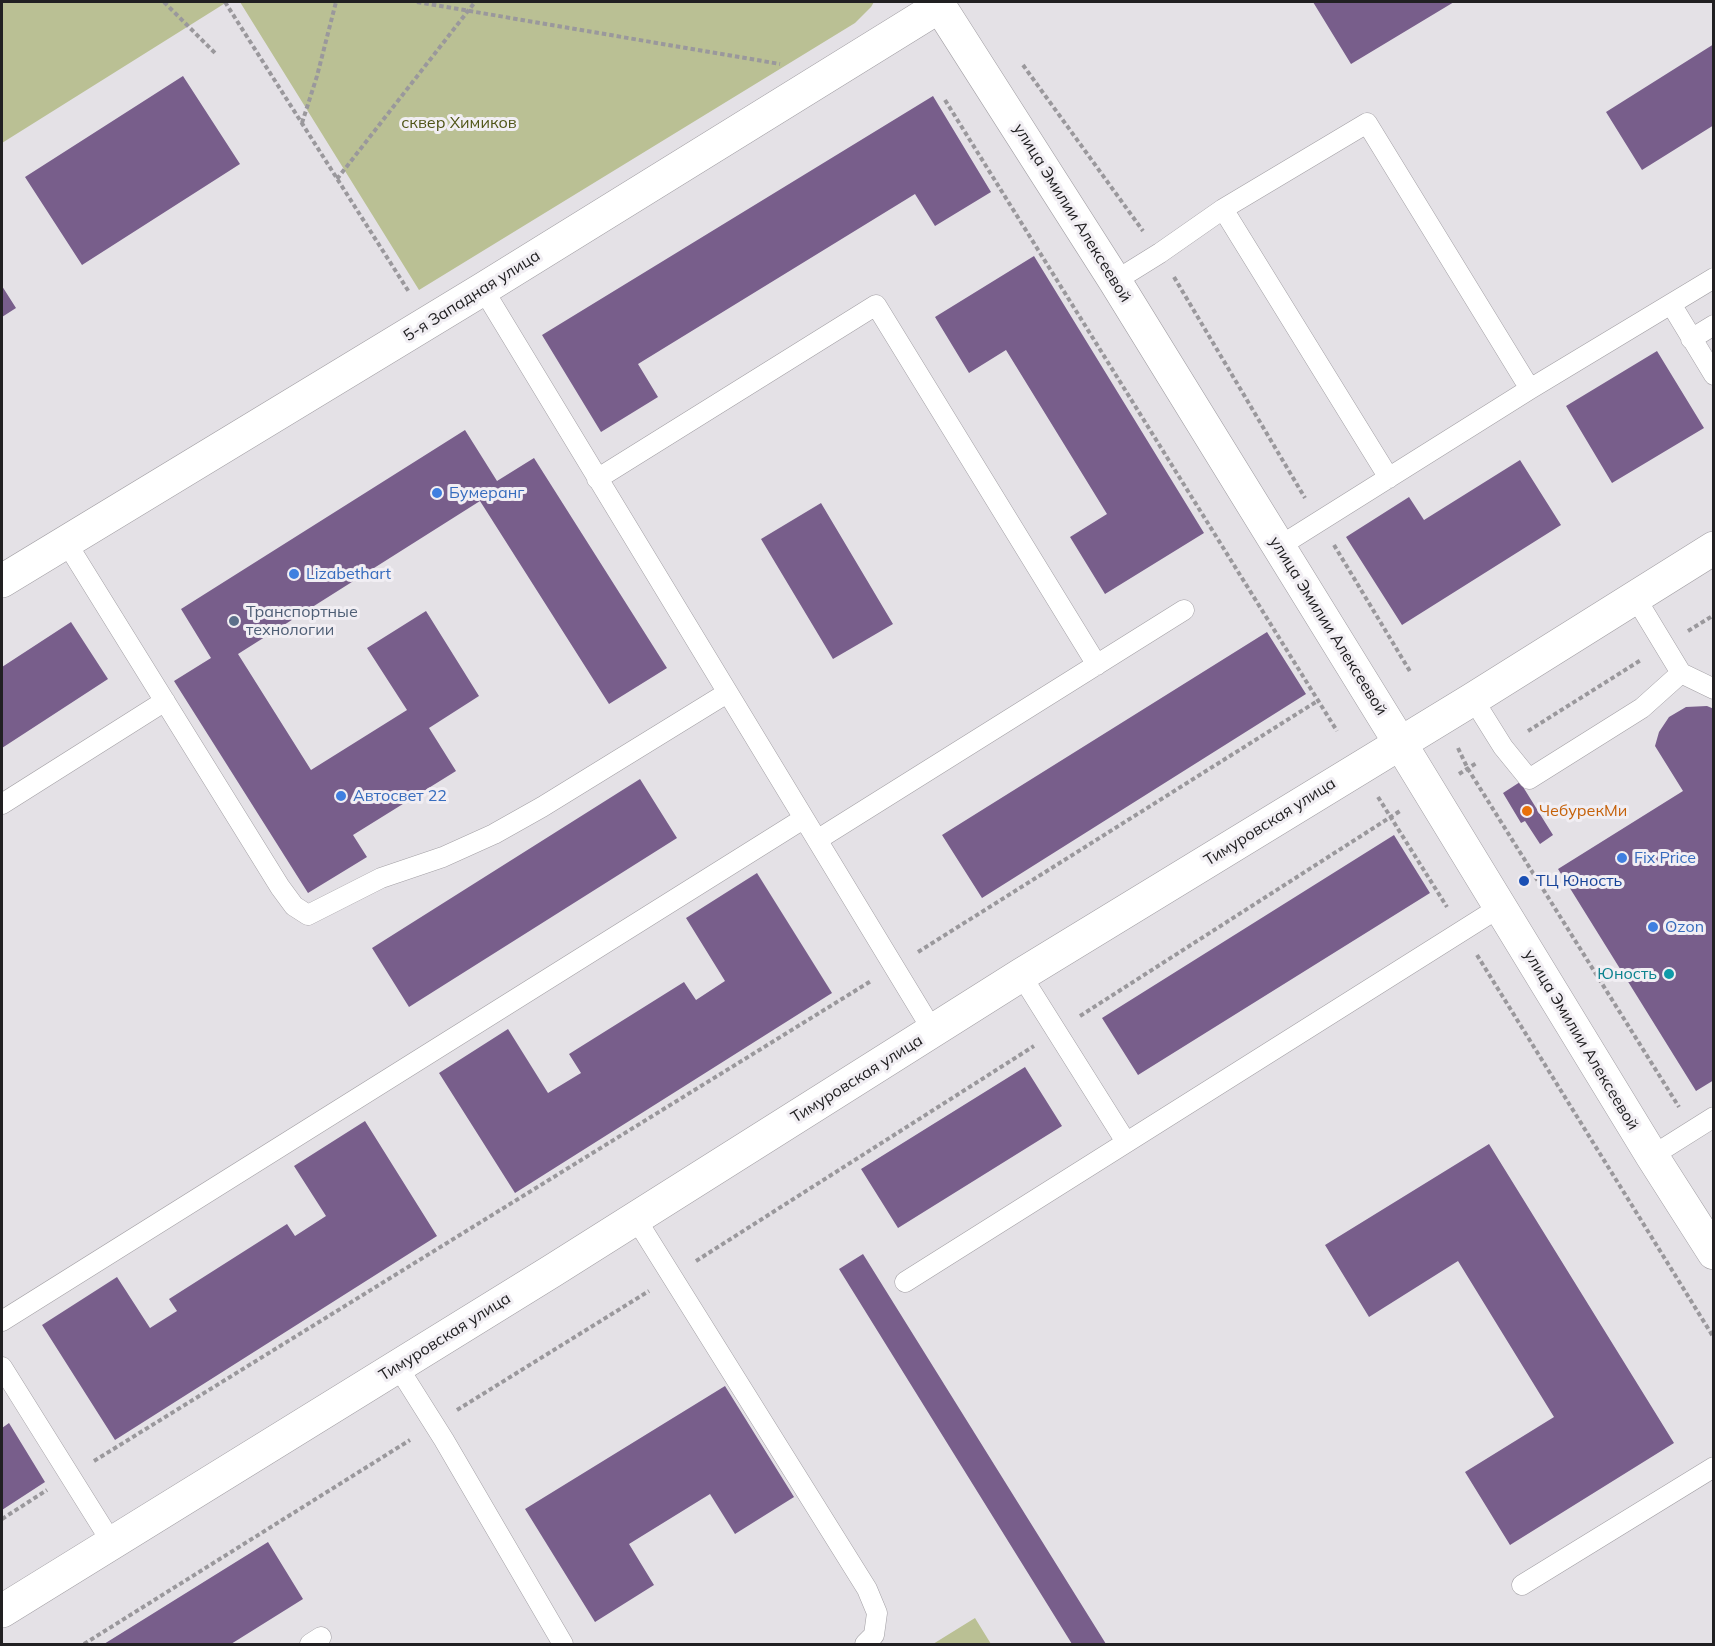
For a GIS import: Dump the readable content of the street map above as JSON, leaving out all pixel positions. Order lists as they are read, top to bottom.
{
  "streets": {
    "street": ["улица Эмилии Алексеевой", "5-я Западная улица", "Тимуровская улица"]
  },
  "crossings": [
    ["улица Эмилии Алексеевой", "5-я Западная улица"],
    ["улица Эмилии Алексеевой", "Тимуровская улица"]
  ],
  "parks": ["сквер Химиков"],
  "places": [
    "Бумеранг",
    "Lizabethart",
    "Транспортные технологии",
    "Автосвет 22",
    "ЧебурекМи",
    "Fix Price",
    "ТЦ Юность",
    "Ozon",
    "Юность"
  ]
}
